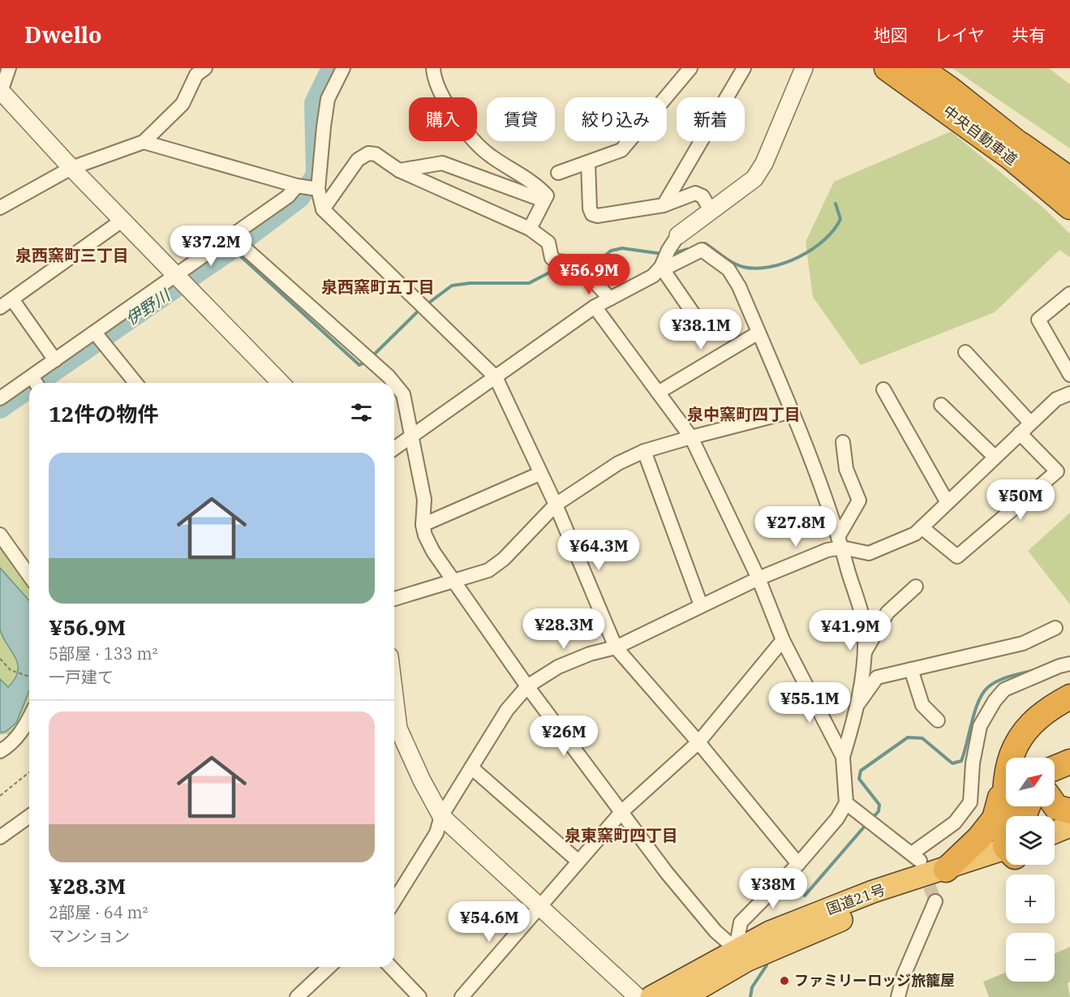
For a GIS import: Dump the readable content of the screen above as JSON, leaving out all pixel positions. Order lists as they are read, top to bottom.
{
  "streets": {
    "highway": ["中央自動車道", "国道21号"]
  },
  "districts": [
    "泉西窯町三丁目",
    "泉西窯町五丁目",
    "泉中窯町四丁目",
    "泉東窯町四丁目"
  ],
  "water": ["伊野川"],
  "places": ["ファミリーロッジ旅籠屋"],
  "north": "top right",
  "page": {
    "header": "Dwello",
    "nav": ["地図", "レイヤ", "共有"],
    "chip": [
      "購入",
      "賃貸",
      "絞り込み",
      "新着"
    ],
    "price": [
      "¥37.2M",
      "¥56.9M",
      "¥38.1M",
      "¥50M",
      "¥27.8M",
      "¥64.3M",
      "¥28.3M",
      "¥41.9M",
      "¥55.1M",
      "¥26M",
      "¥38M",
      "¥54.6M"
    ],
    "heading": "12件の物件",
    "list": [
      {
        "name": "¥56.9M",
        "note": "5部屋 · 133 m² · 一戸建て"
      },
      {
        "name": "¥28.3M",
        "note": "2部屋 · 64 m² · マンション"
      }
    ],
    "map_buttons": ["+", "−"]
  }
}
